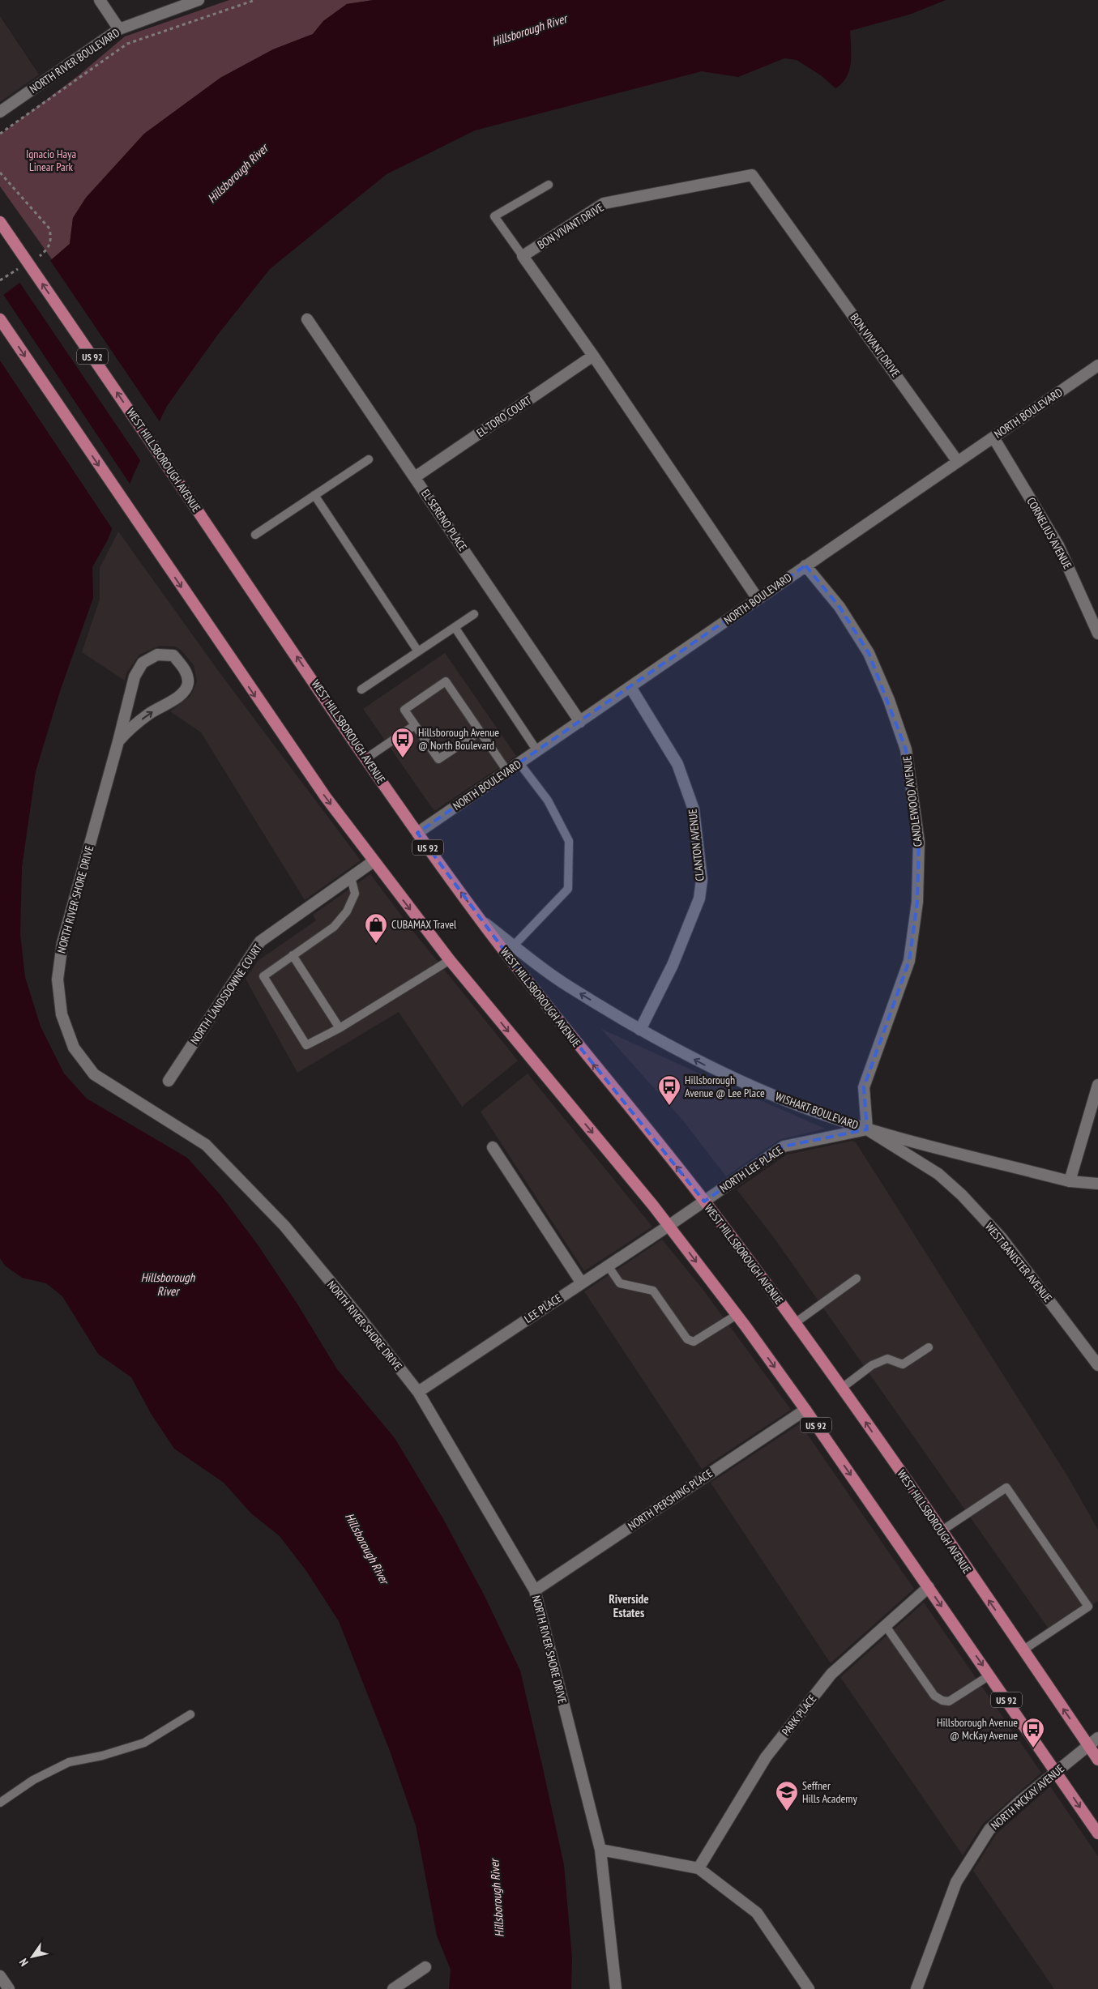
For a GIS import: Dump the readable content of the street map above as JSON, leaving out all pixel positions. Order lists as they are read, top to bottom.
{
  "streets": {
    "main road": ["US 92", "WEST HILLSBOROUGH AVENUE"],
    "street": [
      "NORTH RIVER BOULEVARD",
      "BON VIVANT DRIVE",
      "NORTH BOULEVARD",
      "EL TORO COURT",
      "EL SERENO PLACE",
      "CORNELIUS AVENUE",
      "CANDLEWOOD AVENUE",
      "CLANTON AVENUE",
      "NORTH RIVER SHORE DRIVE",
      "NORTH LANDSDOWNE COURT",
      "WISHART BOULEVARD",
      "NORTH LEE PLACE",
      "WEST BANISTER AVENUE",
      "LEE PLACE",
      "NORTH PERSHING PLACE",
      "PARK PLACE",
      "NORTH MCKAY AVENUE"
    ]
  },
  "crossings": [
    ["BON VIVANT DRIVE", "NORTH BOULEVARD"],
    ["US 92", "NORTH LANDSDOWNE COURT"],
    ["US 92", "NORTH LEE PLACE"],
    ["US 92", "LEE PLACE"],
    ["US 92", "NORTH PERSHING PLACE"],
    ["US 92", "PARK PLACE"],
    ["US 92", "NORTH MCKAY AVENUE"],
    ["NORTH BOULEVARD", "WEST HILLSBOROUGH AVENUE"],
    ["NORTH BOULEVARD", "EL SERENO PLACE"],
    ["NORTH BOULEVARD", "CORNELIUS AVENUE"],
    ["NORTH BOULEVARD", "CANDLEWOOD AVENUE"],
    ["NORTH BOULEVARD", "CLANTON AVENUE"],
    ["EL TORO COURT", "EL SERENO PLACE"],
    ["WEST HILLSBOROUGH AVENUE", "WISHART BOULEVARD"],
    ["WEST HILLSBOROUGH AVENUE", "NORTH LEE PLACE"],
    ["WEST HILLSBOROUGH AVENUE", "NORTH MCKAY AVENUE"],
    ["CANDLEWOOD AVENUE", "WISHART BOULEVARD"],
    ["CANDLEWOOD AVENUE", "NORTH LEE PLACE"],
    ["CANDLEWOOD AVENUE", "WEST BANISTER AVENUE"],
    ["CLANTON AVENUE", "WISHART BOULEVARD"],
    ["NORTH RIVER SHORE DRIVE", "LEE PLACE"],
    ["NORTH RIVER SHORE DRIVE", "NORTH PERSHING PLACE"],
    ["WISHART BOULEVARD", "NORTH LEE PLACE"],
    ["WISHART BOULEVARD", "WEST BANISTER AVENUE"],
    ["NORTH LEE PLACE", "WEST BANISTER AVENUE"],
    ["NORTH LEE PLACE", "LEE PLACE"]
  ],
  "one_way": ["WISHART BOULEVARD"],
  "districts": ["Riverside Estates"],
  "water": ["Hillsborough River"],
  "parks": ["Ignacio Haya Linear Park"],
  "places": {
    "bus stop": ["Hillsborough Avenue @ North Boulevard", "Hillsborough Avenue @ Lee Place", "Hillsborough Avenue @ McKay Avenue"],
    "shop": ["CUBAMAX Travel"],
    "school or university": ["Seffner Hills Academy"]
  },
  "north": "bottom left"
}
